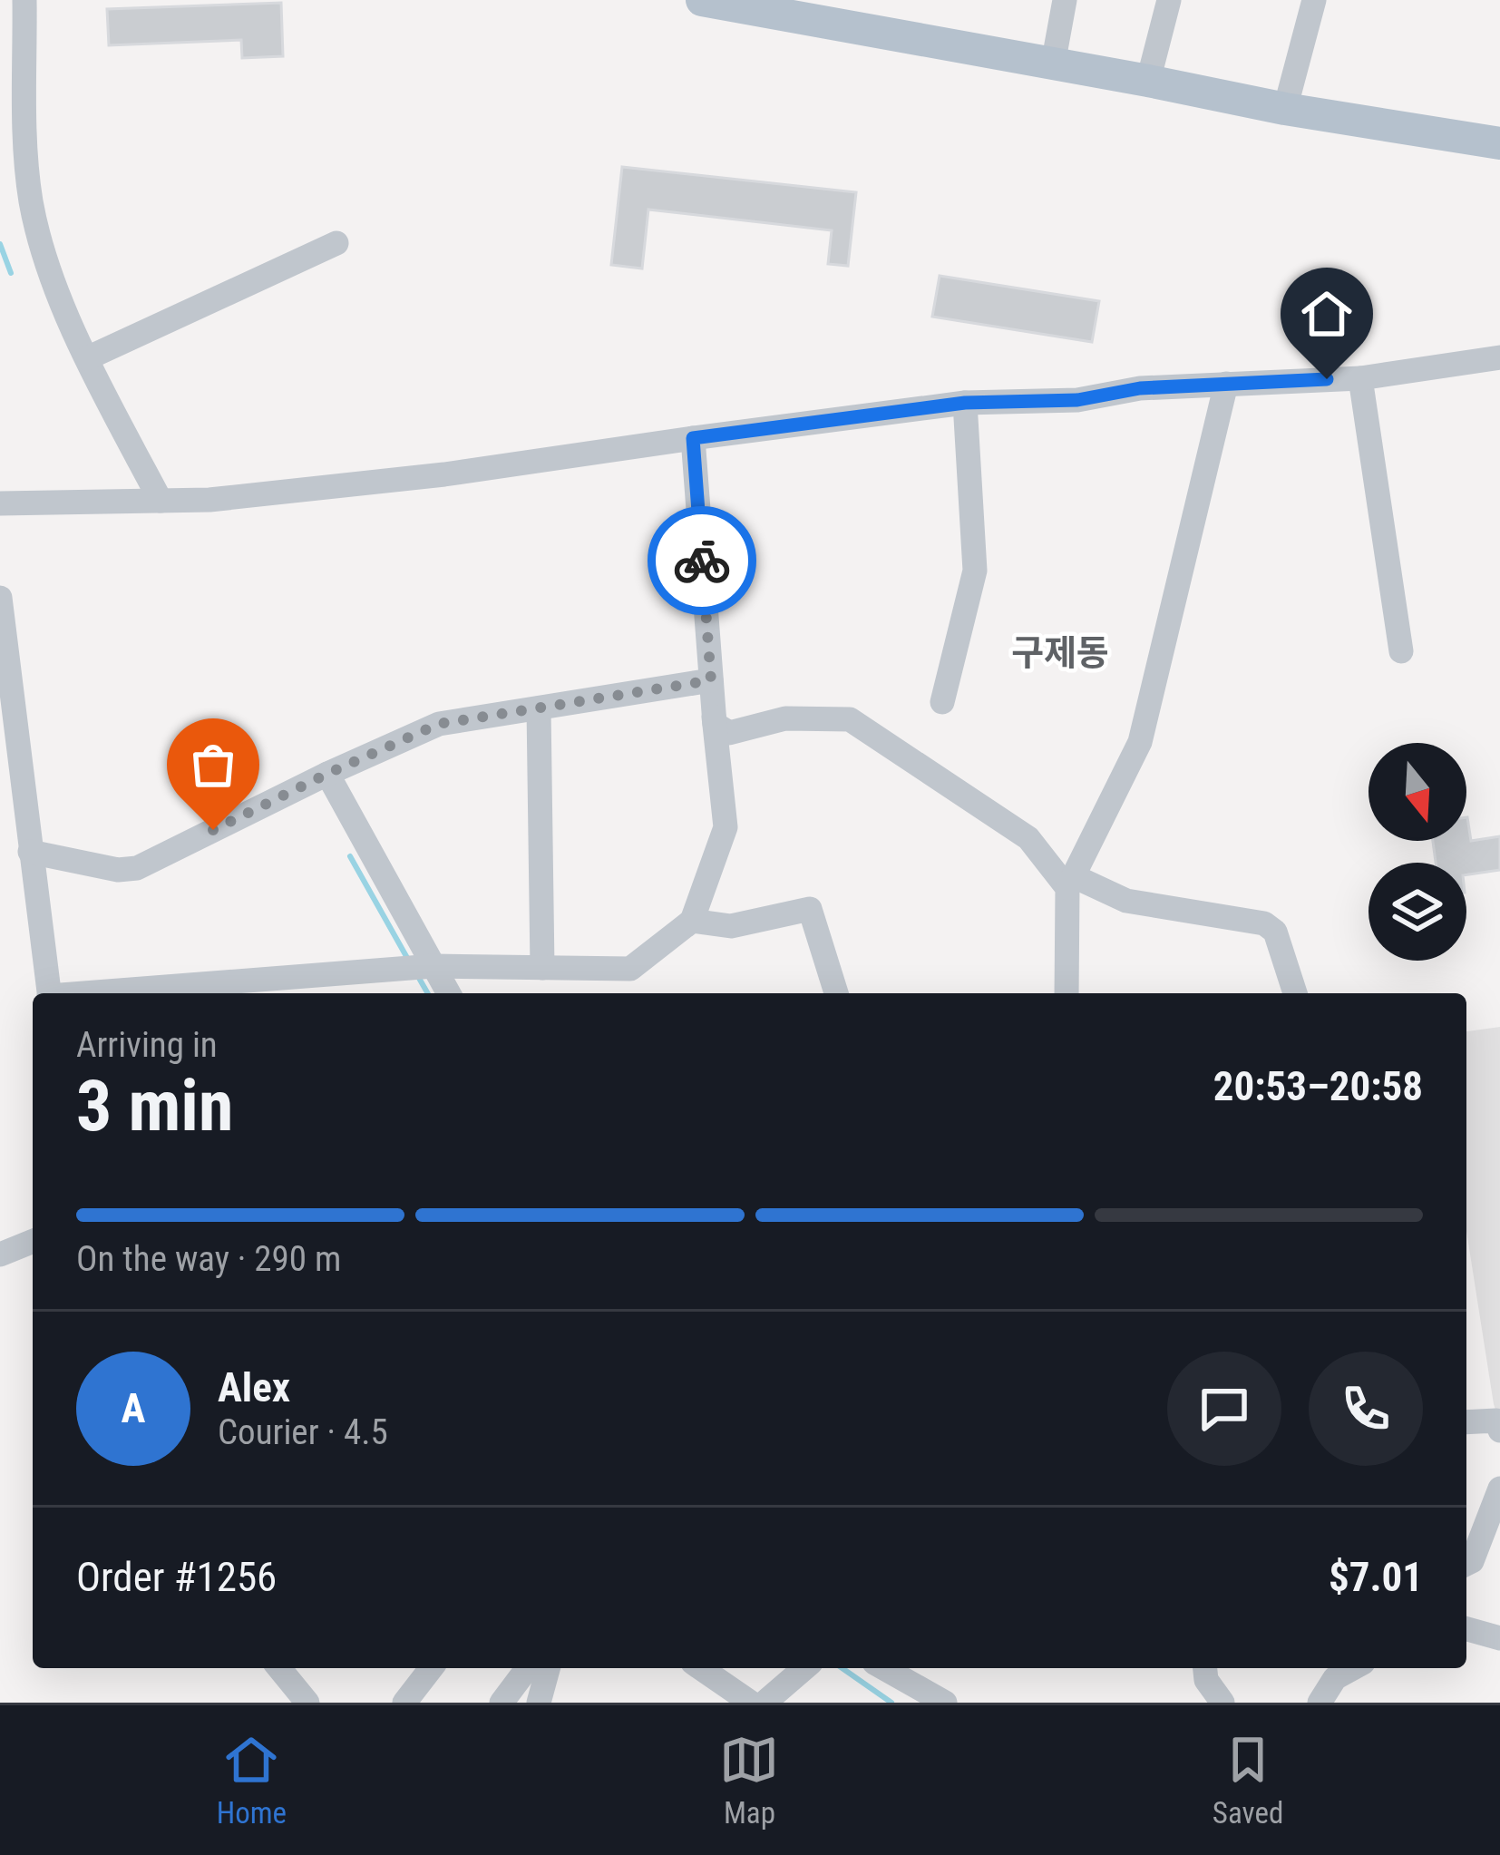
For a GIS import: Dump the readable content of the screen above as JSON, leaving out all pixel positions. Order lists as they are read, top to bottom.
{
  "districts": ["구제동"],
  "north": "bottom",
  "page": {
    "heading": ["3 min", "Arriving in", "20:53–20:58"],
    "panel": [
      "Alex",
      "Courier · 4.5",
      "Order #1256",
      "$7.01"
    ],
    "bar": "On the way · 290 m",
    "round": "A",
    "tabs": ["Home", "Map", "Saved"]
  }
}
